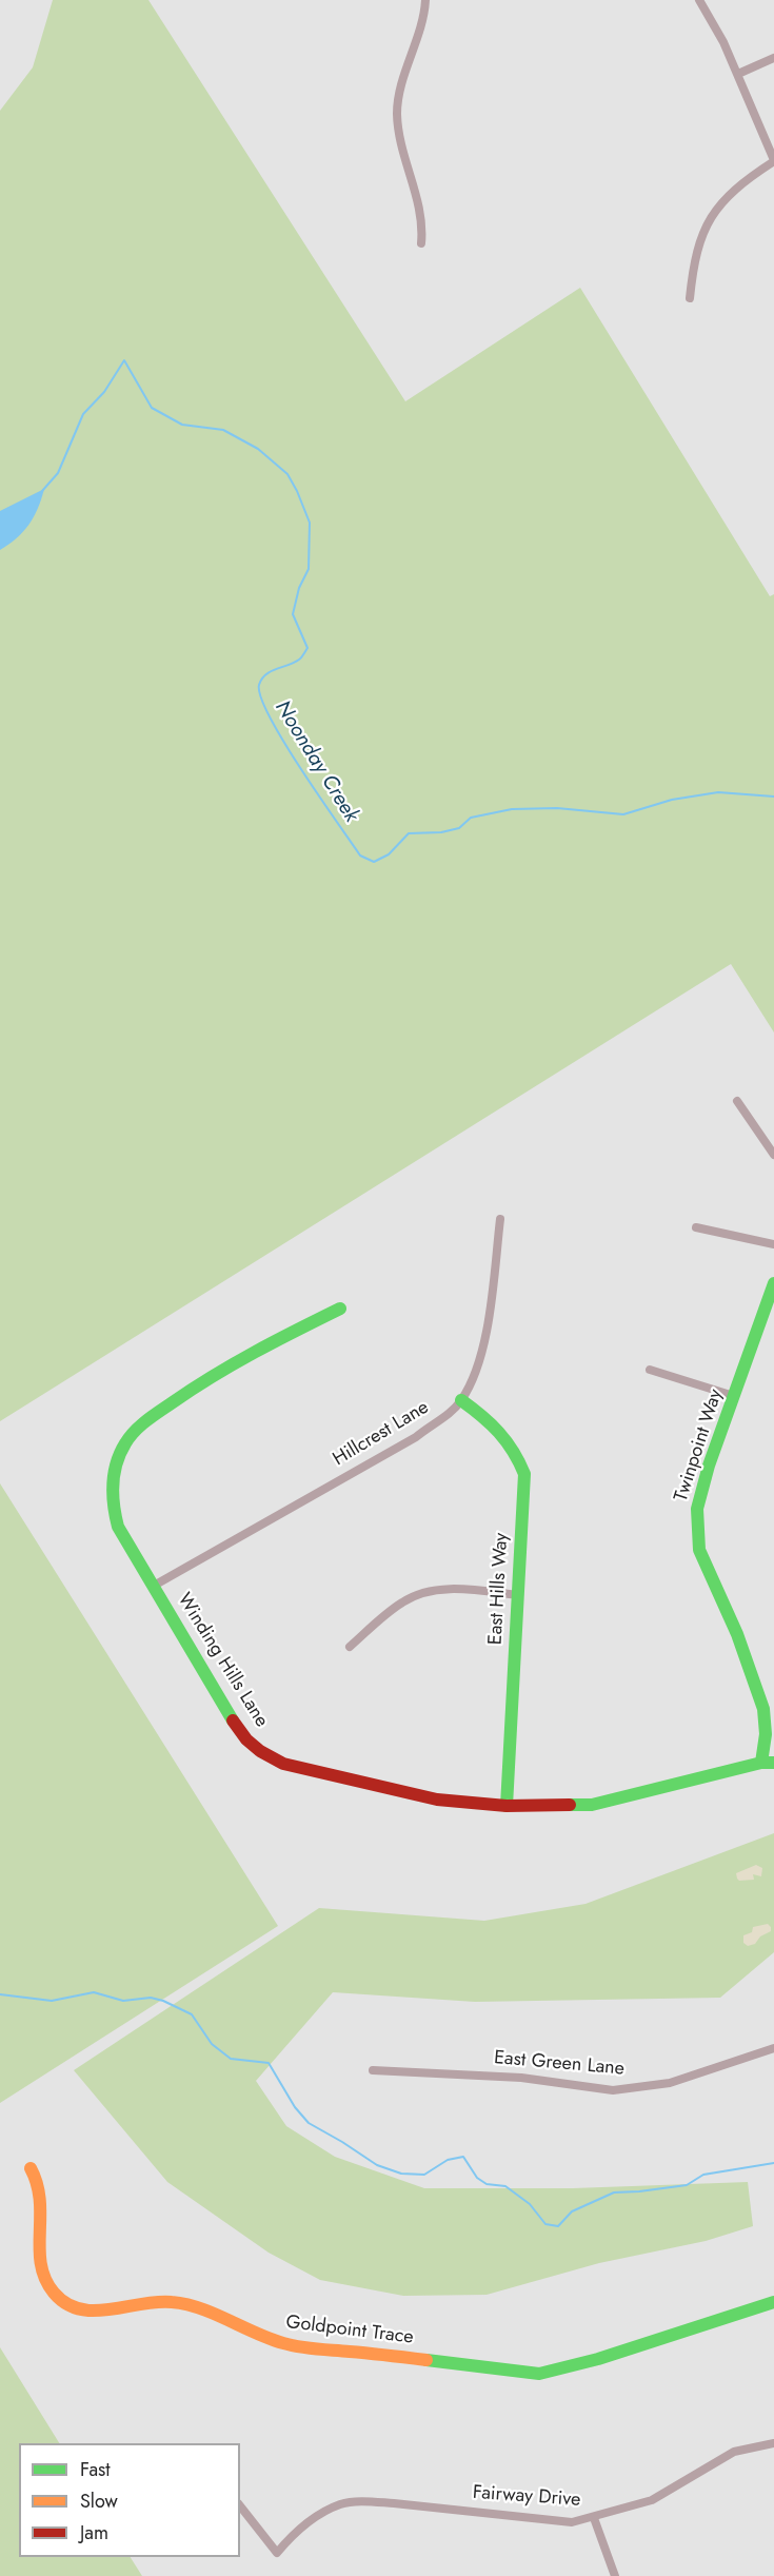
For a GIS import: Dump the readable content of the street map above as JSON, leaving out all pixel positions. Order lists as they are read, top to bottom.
{
  "streets": {
    "street": [
      "Hillcrest Lane",
      "Twinpoint Way",
      "East Hills Way",
      "Winding Hills Lane",
      "East Green Lane",
      "Goldpoint Trace",
      "Fairway Drive"
    ]
  },
  "crossings": [
    ["Hillcrest Lane", "East Hills Way"],
    ["Hillcrest Lane", "Winding Hills Lane"],
    ["Twinpoint Way", "Winding Hills Lane"],
    ["East Hills Way", "Winding Hills Lane"]
  ],
  "water": ["Noonday Creek"],
  "legend": ["Fast", "Slow", "Jam"]
}
